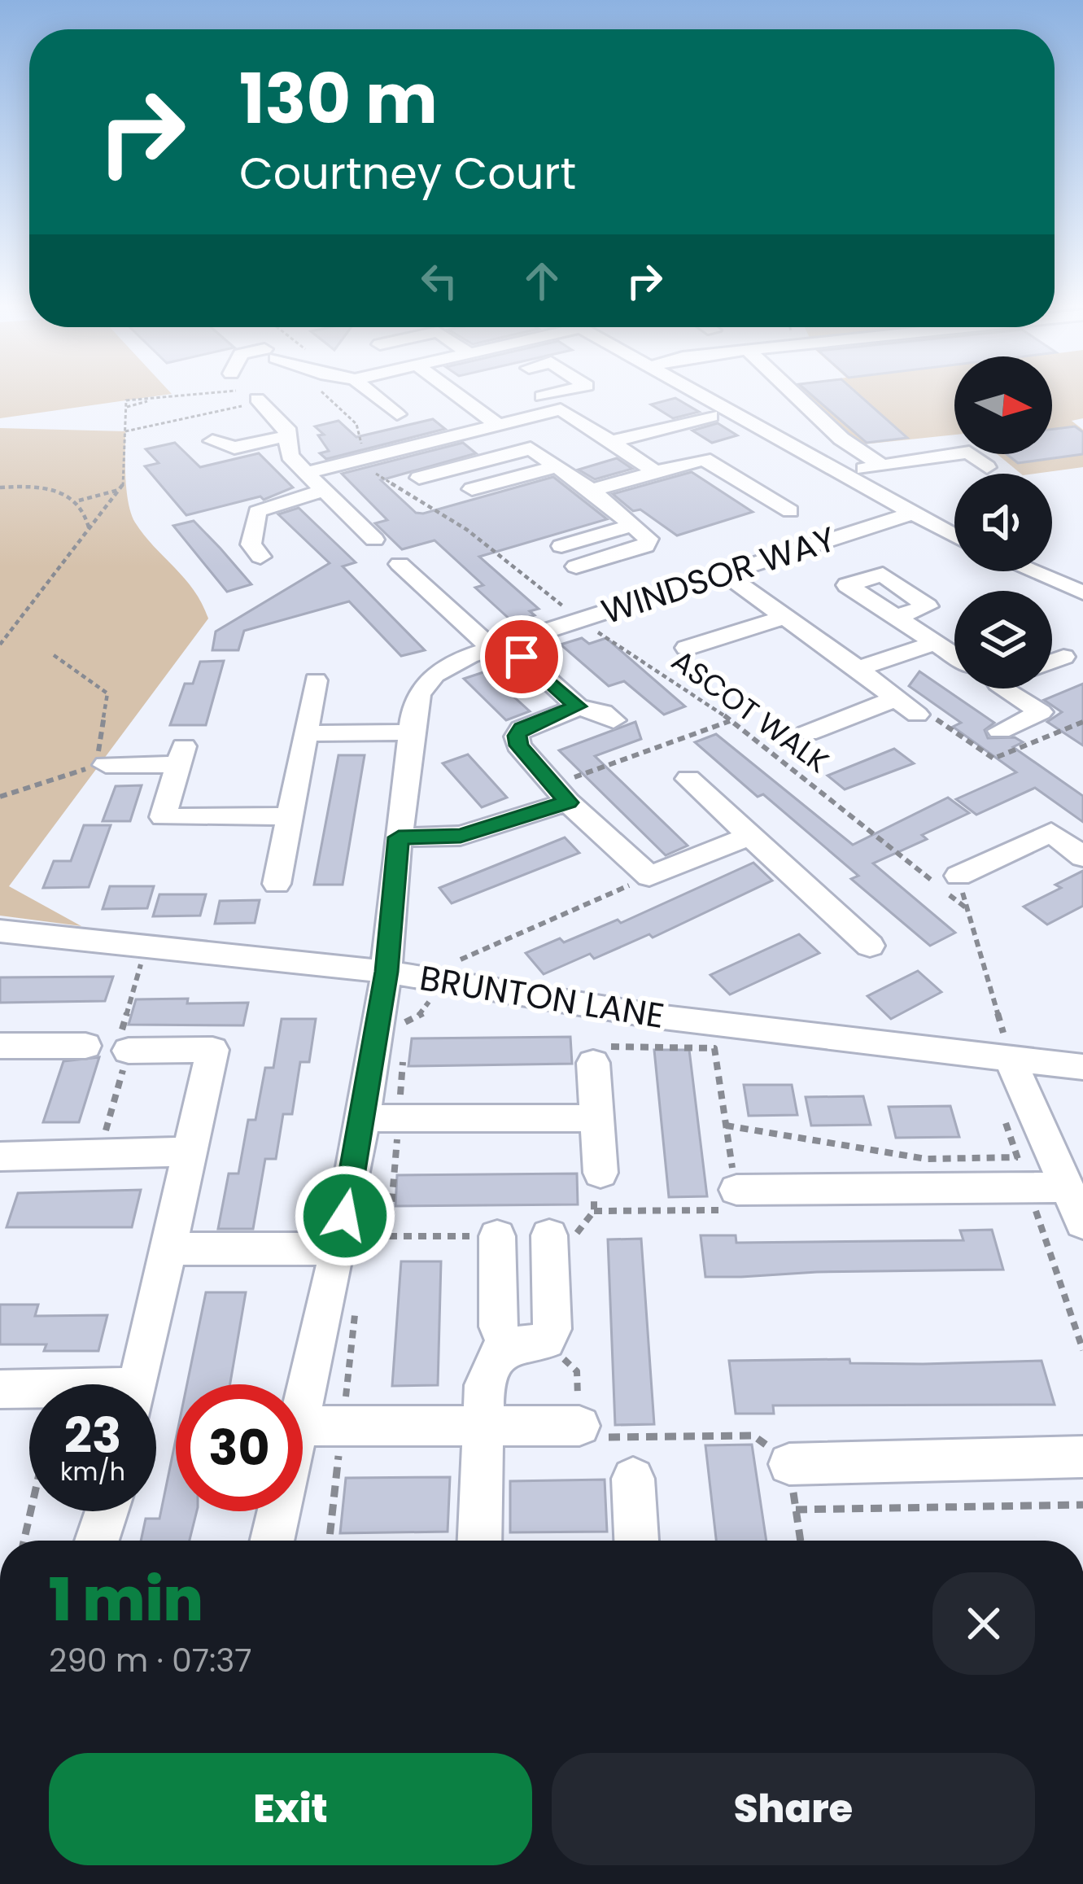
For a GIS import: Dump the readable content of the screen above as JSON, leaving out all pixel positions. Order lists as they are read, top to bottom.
{
  "streets": {
    "street": ["WINDSOR WAY", "BRUNTON LANE"],
    "path": ["ASCOT WALK"]
  },
  "crossings": [
    ["WINDSOR WAY", "ASCOT WALK"],
    ["WINDSOR WAY", "BRUNTON LANE"]
  ],
  "north": "right",
  "page": {
    "turn": ["130 m", "Courtney Court"],
    "speed": "23 km/h",
    "limit": "30",
    "heading": ["1 min", "290 m · 07:37"],
    "buttons": ["Exit", "Share"]
  }
}
